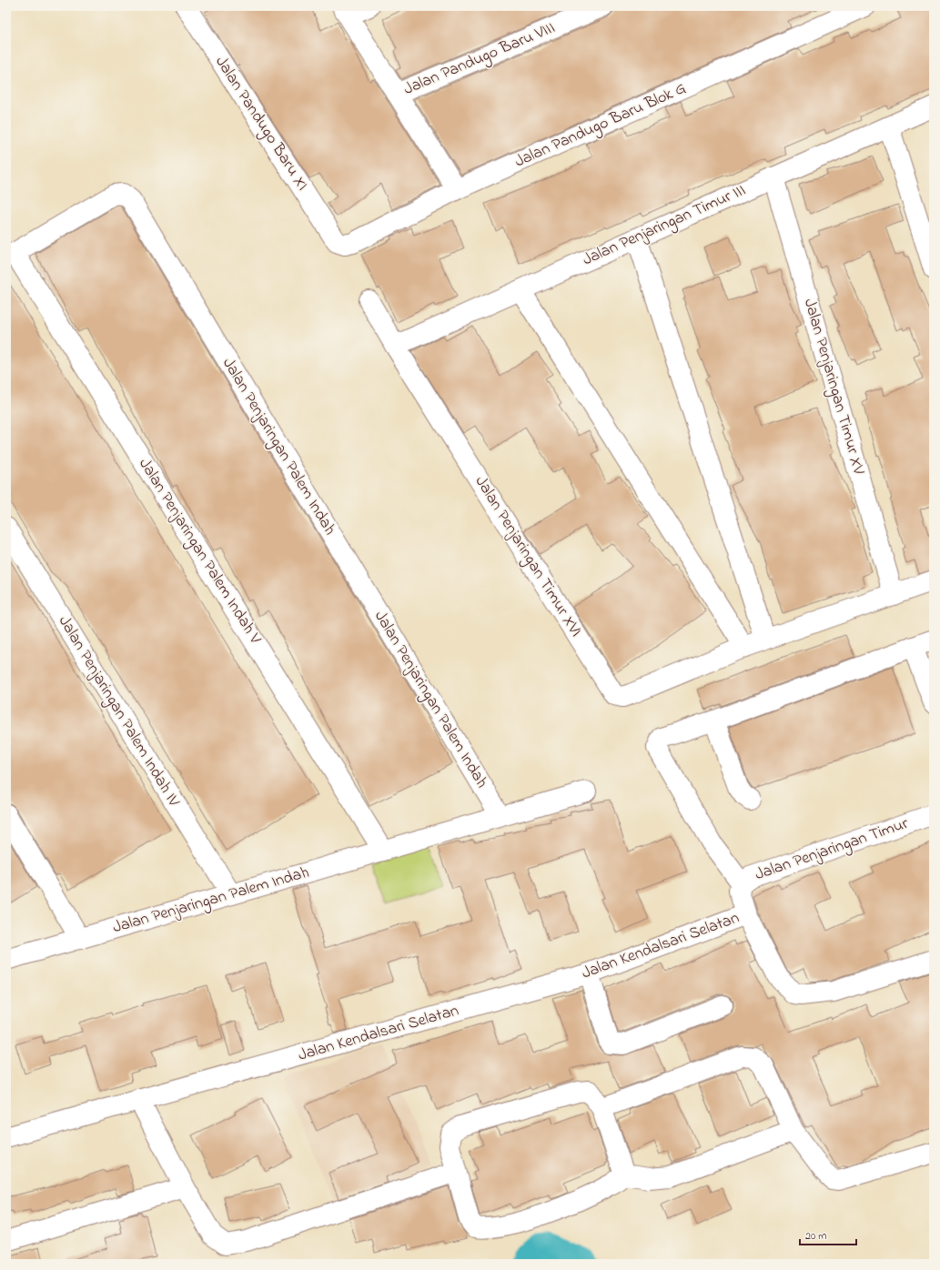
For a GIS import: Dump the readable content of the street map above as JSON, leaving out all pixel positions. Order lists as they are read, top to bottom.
{
  "streets": {
    "street": [
      "Jalan Pandugo Baru VIII",
      "Jalan Pandugo Baru XI",
      "Jalan Pandugo Baru Blok G",
      "Jalan Penjaringan Timur III",
      "Jalan Penjaringan Timur XV",
      "Jalan Penjaringan Palem Indah",
      "Jalan Penjaringan Palem Indah V",
      "Jalan Penjaringan Timur XVI",
      "Jalan Penjaringan Palem Indah IV",
      "Jalan Penjaringan Timur",
      "Jalan Kendalsari Selatan"
    ]
  },
  "crossings": [
    ["Jalan Pandugo Baru XI", "Jalan Pandugo Baru Blok G"],
    ["Jalan Penjaringan Timur III", "Jalan Penjaringan Timur XV"],
    ["Jalan Penjaringan Timur III", "Jalan Penjaringan Timur XVI"],
    ["Jalan Penjaringan Timur XV", "Jalan Penjaringan Timur XVI"],
    ["Jalan Penjaringan Palem Indah", "Jalan Penjaringan Palem Indah V"],
    ["Jalan Penjaringan Palem Indah", "Jalan Penjaringan Palem Indah IV"],
    ["Jalan Penjaringan Timur", "Jalan Kendalsari Selatan"]
  ],
  "scale_bar": "20 m"
}
